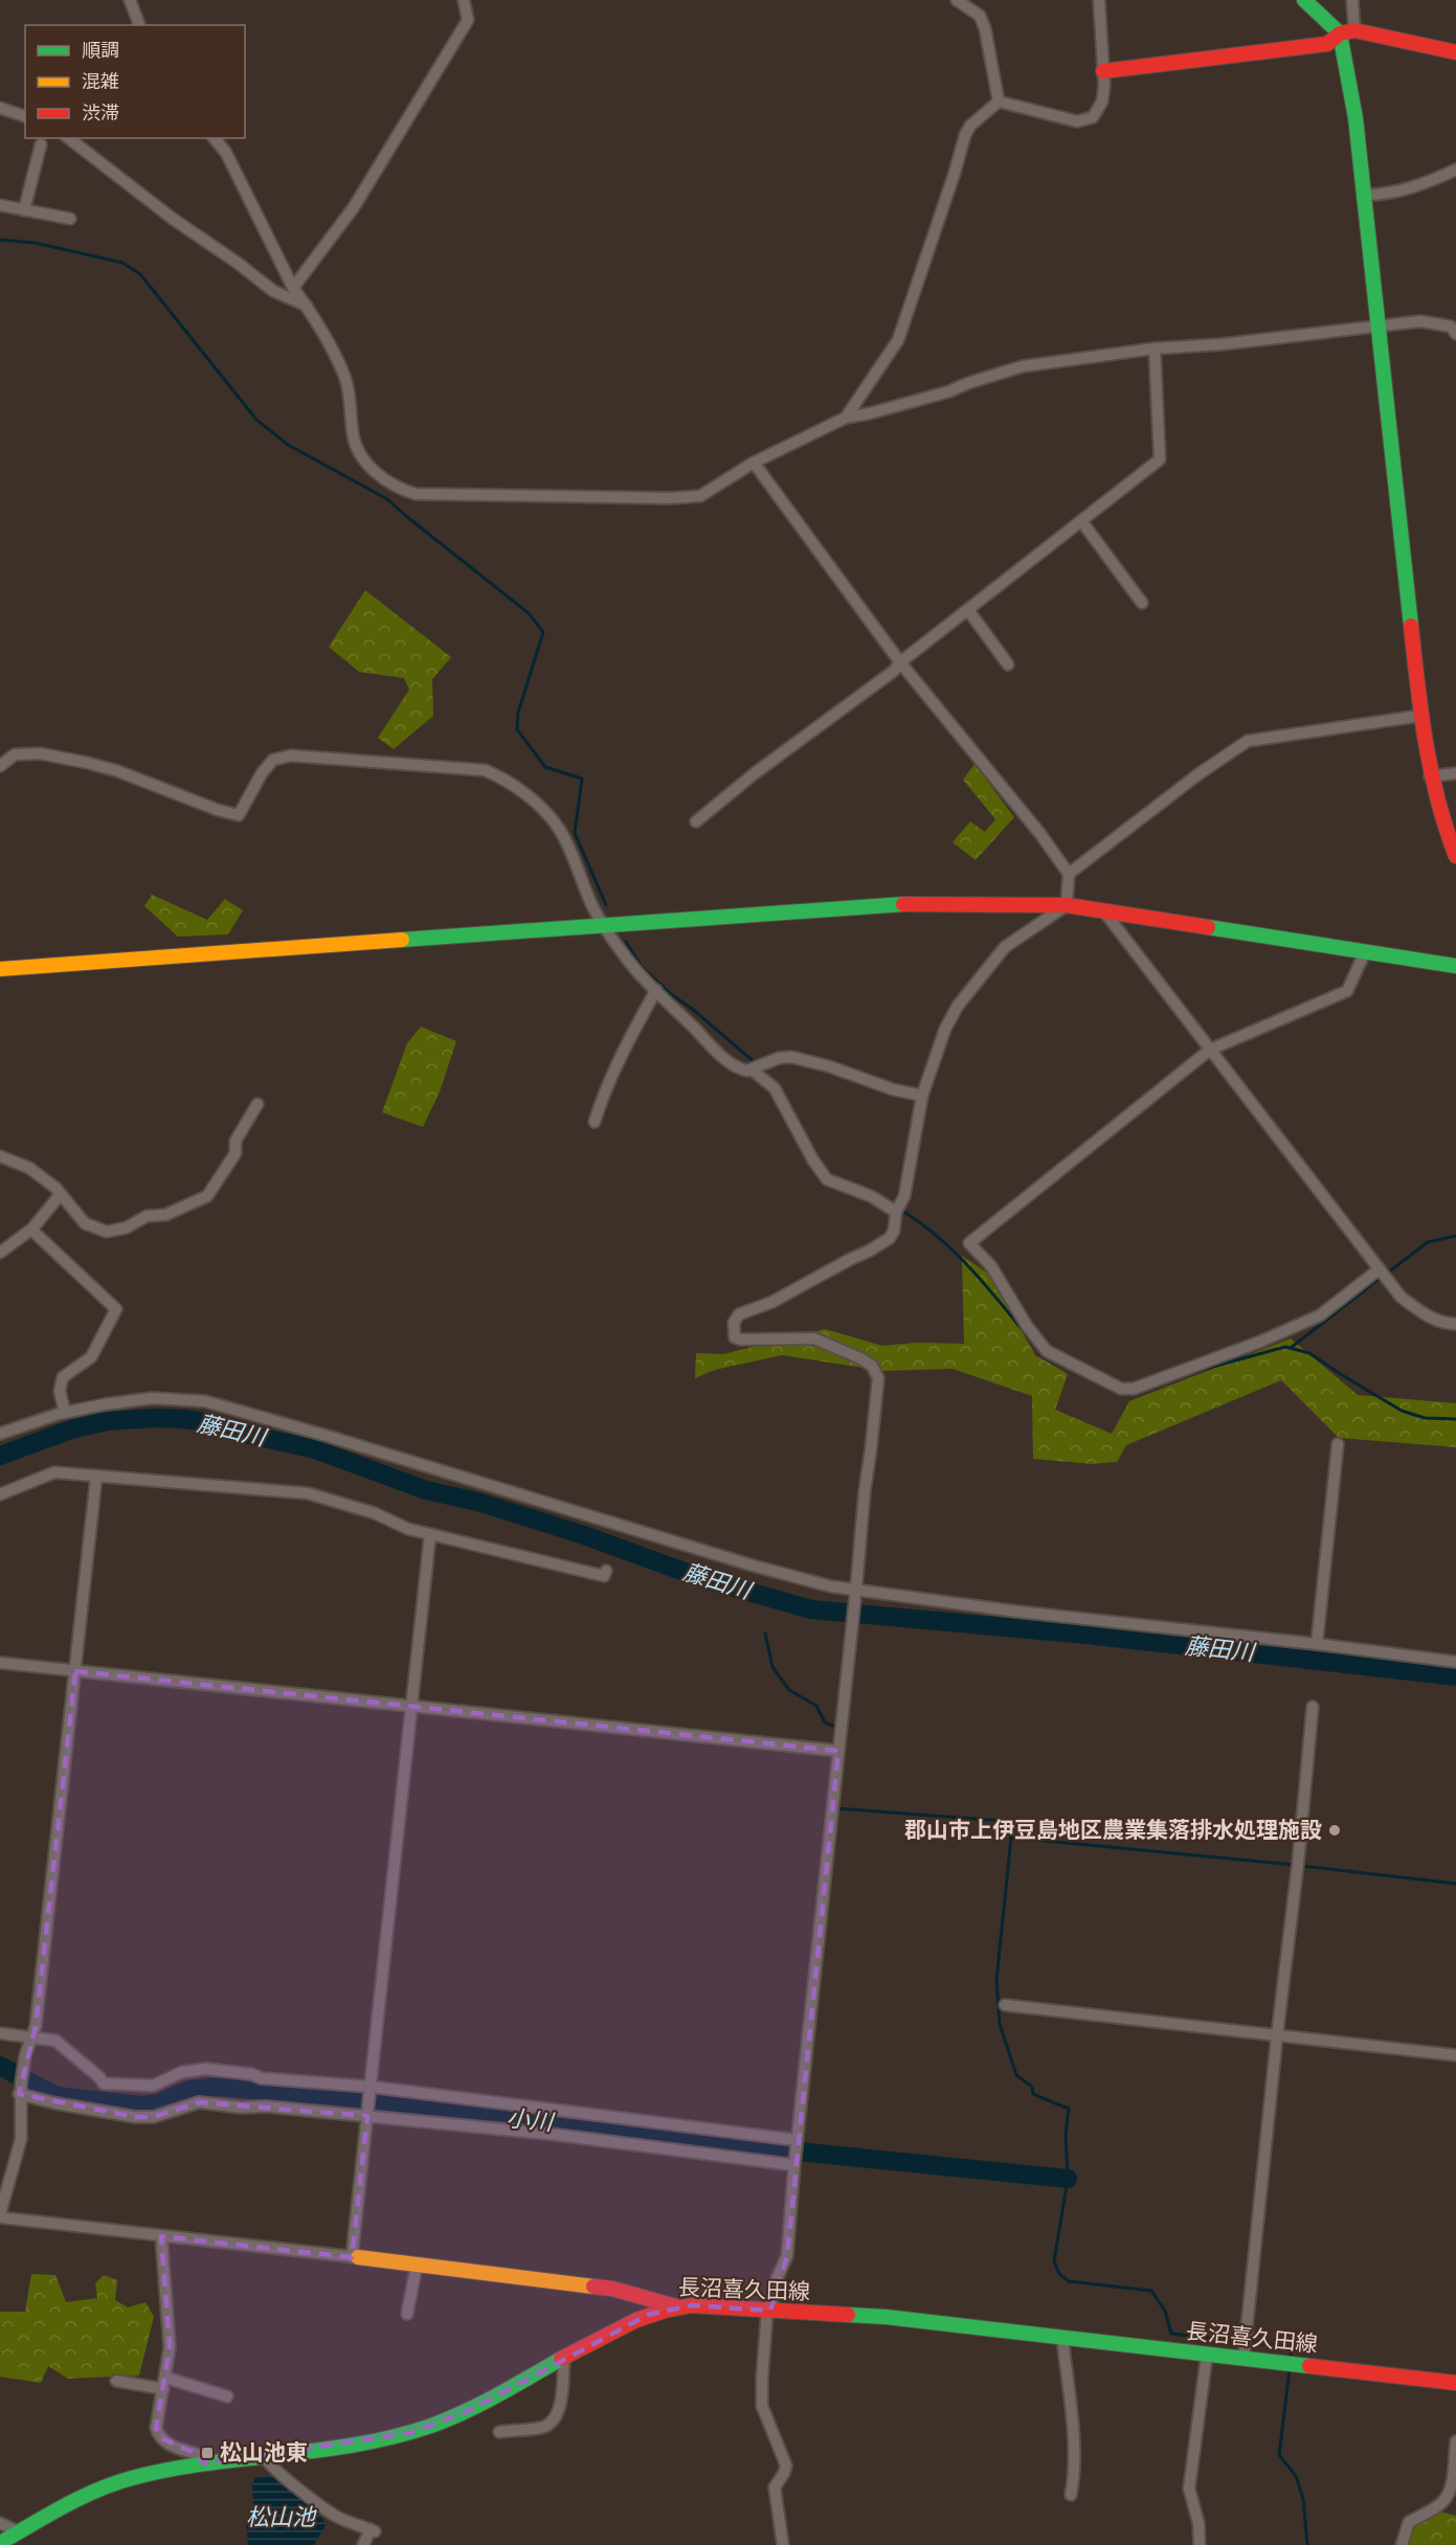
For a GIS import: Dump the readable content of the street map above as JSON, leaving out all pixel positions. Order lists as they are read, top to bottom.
{
  "streets": {
    "street": ["長沼喜久田線"]
  },
  "water": ["藤田川", "小川", "松山池"],
  "places": {
    "other": ["郡山市上伊豆島地区農業集落排水処理施設"],
    "transit": ["松山池東"]
  },
  "legend": ["順調", "混雑", "渋滞"]
}
